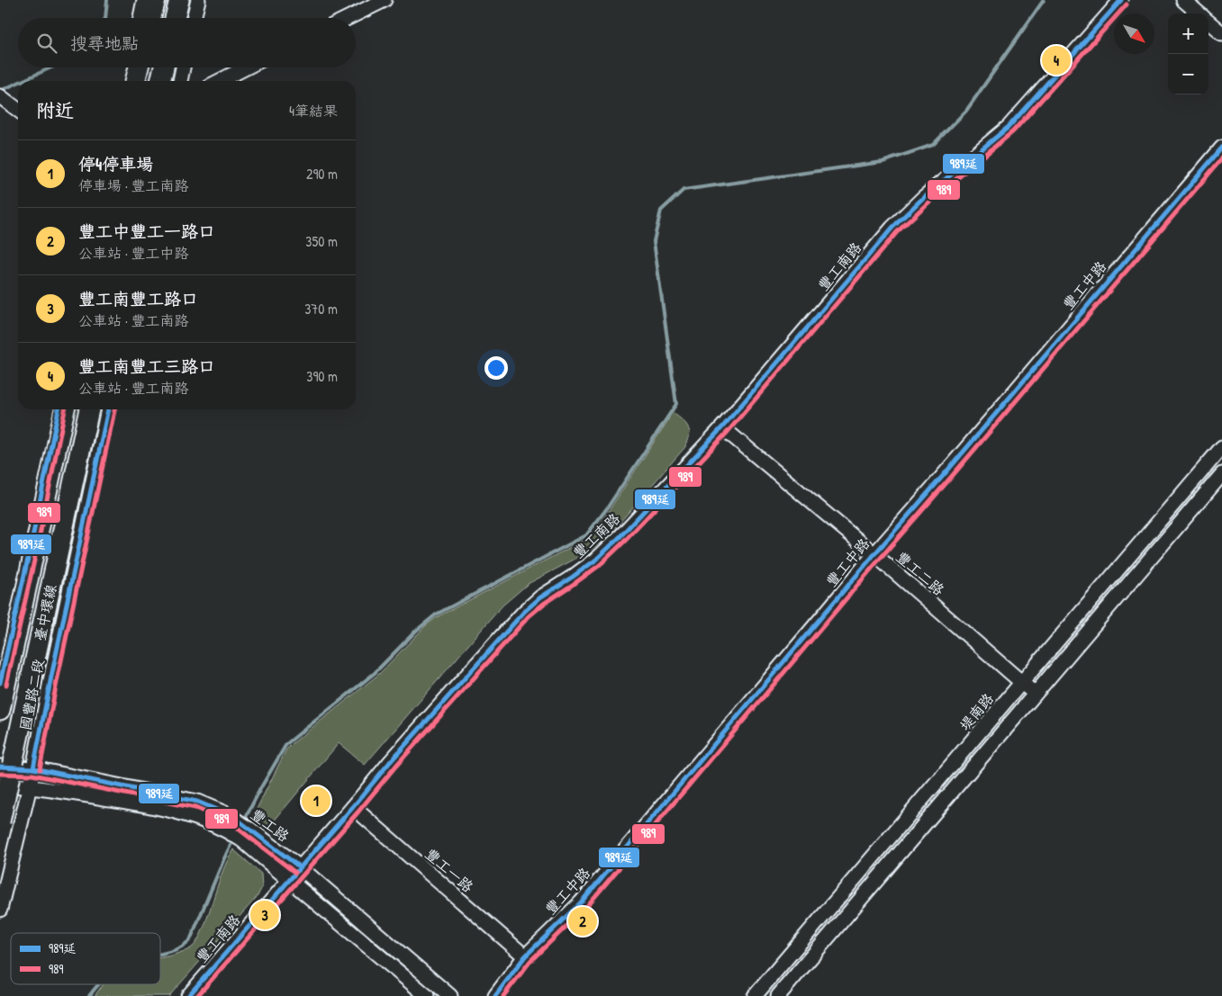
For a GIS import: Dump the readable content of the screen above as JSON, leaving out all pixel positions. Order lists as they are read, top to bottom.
{
  "streets": {
    "highway": ["臺中環線"],
    "street": [
      "豐工南路",
      "豐工中路",
      "豐工二路",
      "國豐路二段",
      "堤南路",
      "豐工路",
      "豐工一路"
    ]
  },
  "crossings": [
    ["豐工南路", "豐工二路"],
    ["豐工南路", "豐工路"],
    ["豐工南路", "豐工一路"],
    ["豐工中路", "豐工二路"],
    ["豐工中路", "豐工一路"],
    ["豐工二路", "堤南路"],
    ["國豐路二段", "豐工路"]
  ],
  "lines": ["transit line 989延", "transit line 989"],
  "legend": ["989延", "989"],
  "north": "bottom right",
  "page": {
    "map_buttons": ["+", "−"],
    "search": "搜尋地點",
    "pins": [
      "4",
      "1",
      "3",
      "2"
    ],
    "heading": ["附近", "4筆結果"],
    "list": [
      {
        "mark": "1",
        "name": "停4停車場",
        "note": "停車場 · 豐工南路",
        "value": "290 m"
      },
      {
        "mark": "2",
        "name": "豐工中豐工一路口",
        "note": "公車站 · 豐工中路",
        "value": "350 m"
      },
      {
        "mark": "3",
        "name": "豐工南豐工路口",
        "note": "公車站 · 豐工南路",
        "value": "370 m"
      },
      {
        "mark": "4",
        "name": "豐工南豐工三路口",
        "note": "公車站 · 豐工南路",
        "value": "390 m"
      }
    ]
  }
}
